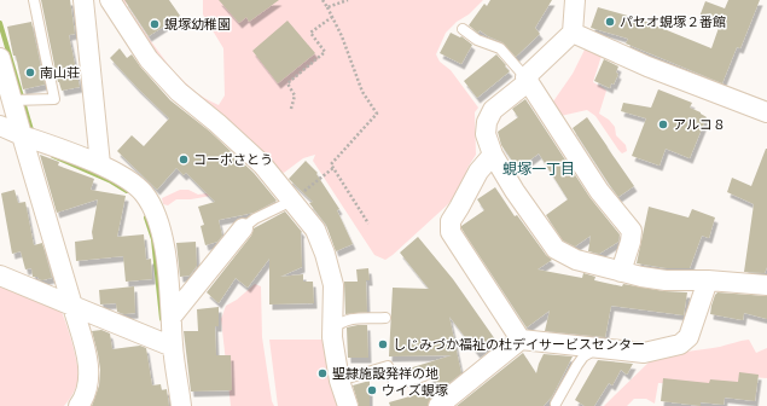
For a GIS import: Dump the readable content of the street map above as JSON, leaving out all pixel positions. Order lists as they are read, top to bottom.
{
  "districts": ["蜆塚一丁目"],
  "places": [
    "パセオ蜆塚２番館",
    "蜆塚幼稚園",
    "南山荘",
    "アルコ８",
    "コーポさとう",
    "しじみづか福祉の杜デイサービスセンター",
    "聖隷施設発祥の地",
    "ウイズ蜆塚"
  ]
}
